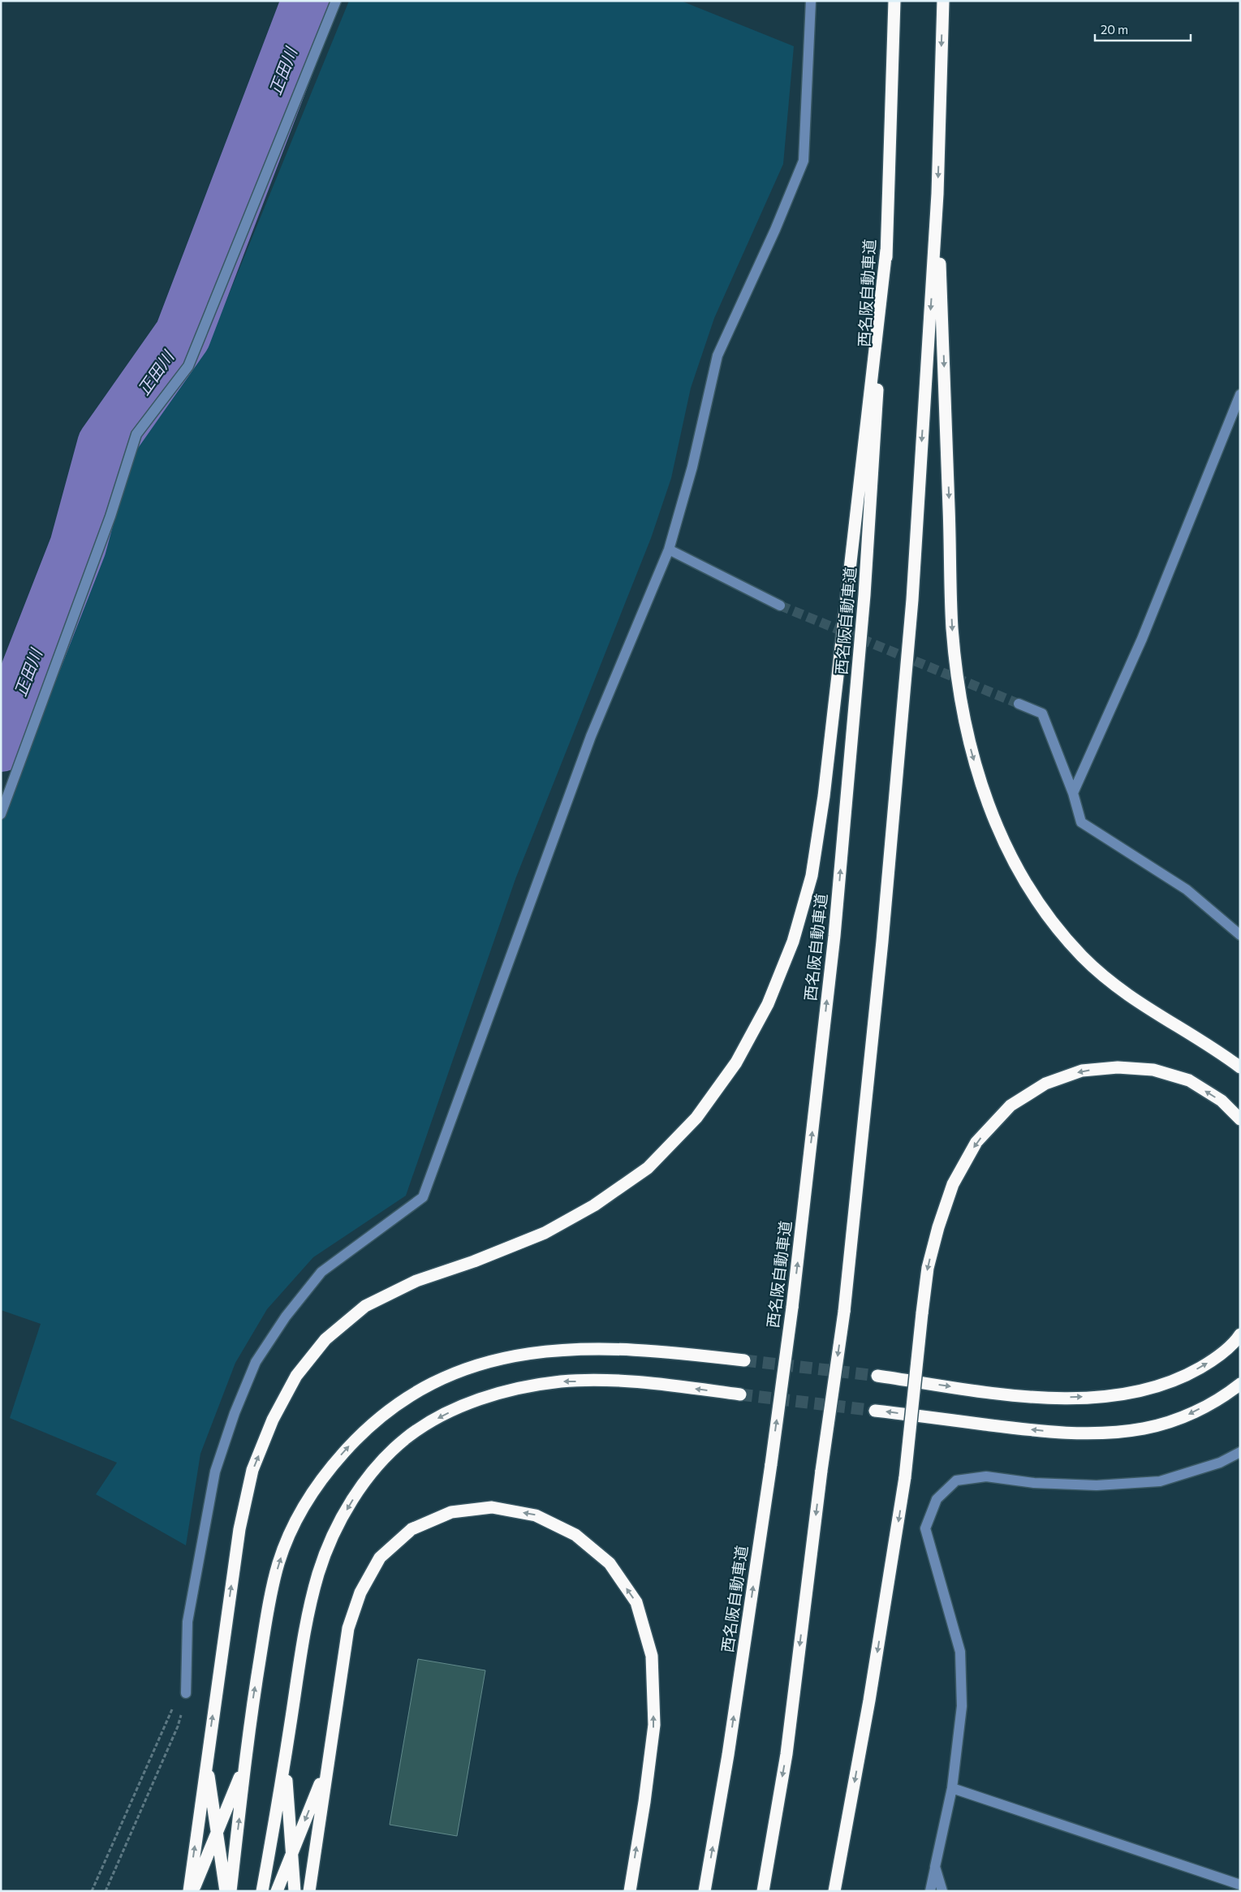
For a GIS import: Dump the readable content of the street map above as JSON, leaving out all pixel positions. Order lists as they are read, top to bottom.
{
  "streets": {
    "highway": ["西名阪自動車道"]
  },
  "water": ["正田川"],
  "scale_bar": "20 m"
}
